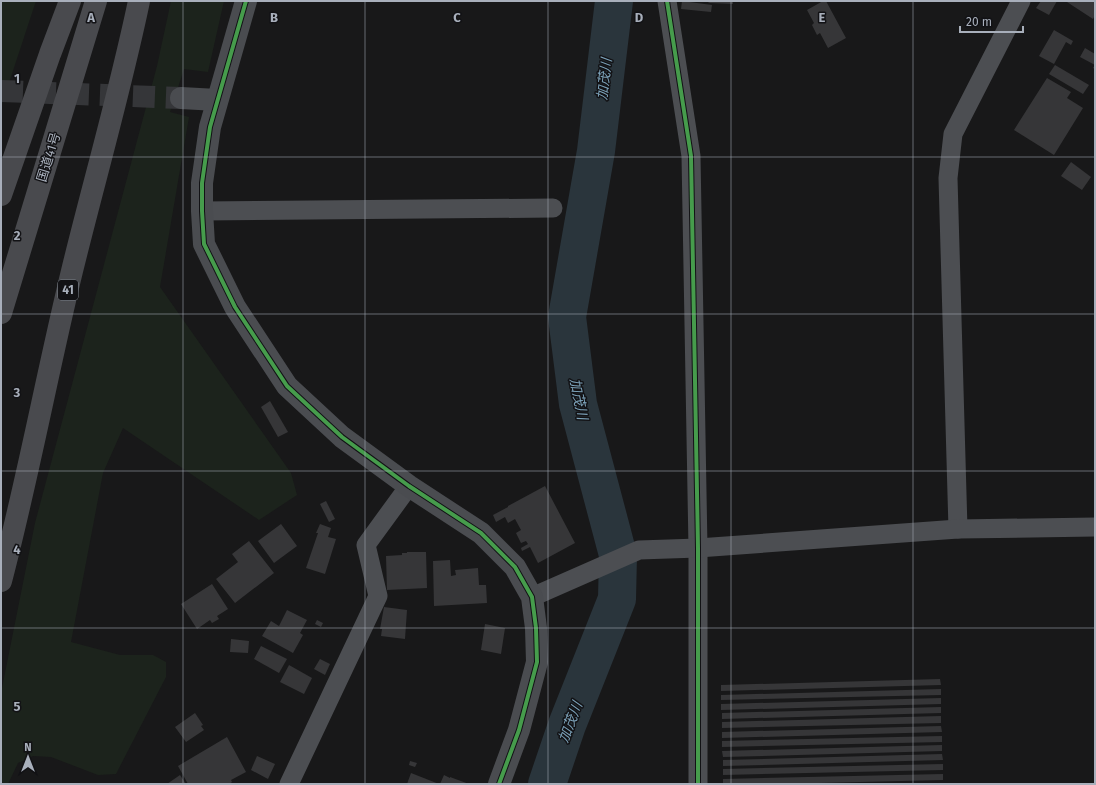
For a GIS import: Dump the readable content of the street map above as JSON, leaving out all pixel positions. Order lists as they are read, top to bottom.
{
  "streets": {
    "highway": ["国道41号", "41"]
  },
  "water": ["加茂川"],
  "scale_bar": "20 m",
  "north": "top",
  "grid": {
    "columns": [
      "A",
      "B",
      "C",
      "D",
      "E"
    ],
    "rows": [
      "1",
      "2",
      "3",
      "4",
      "5"
    ]
  }
}
